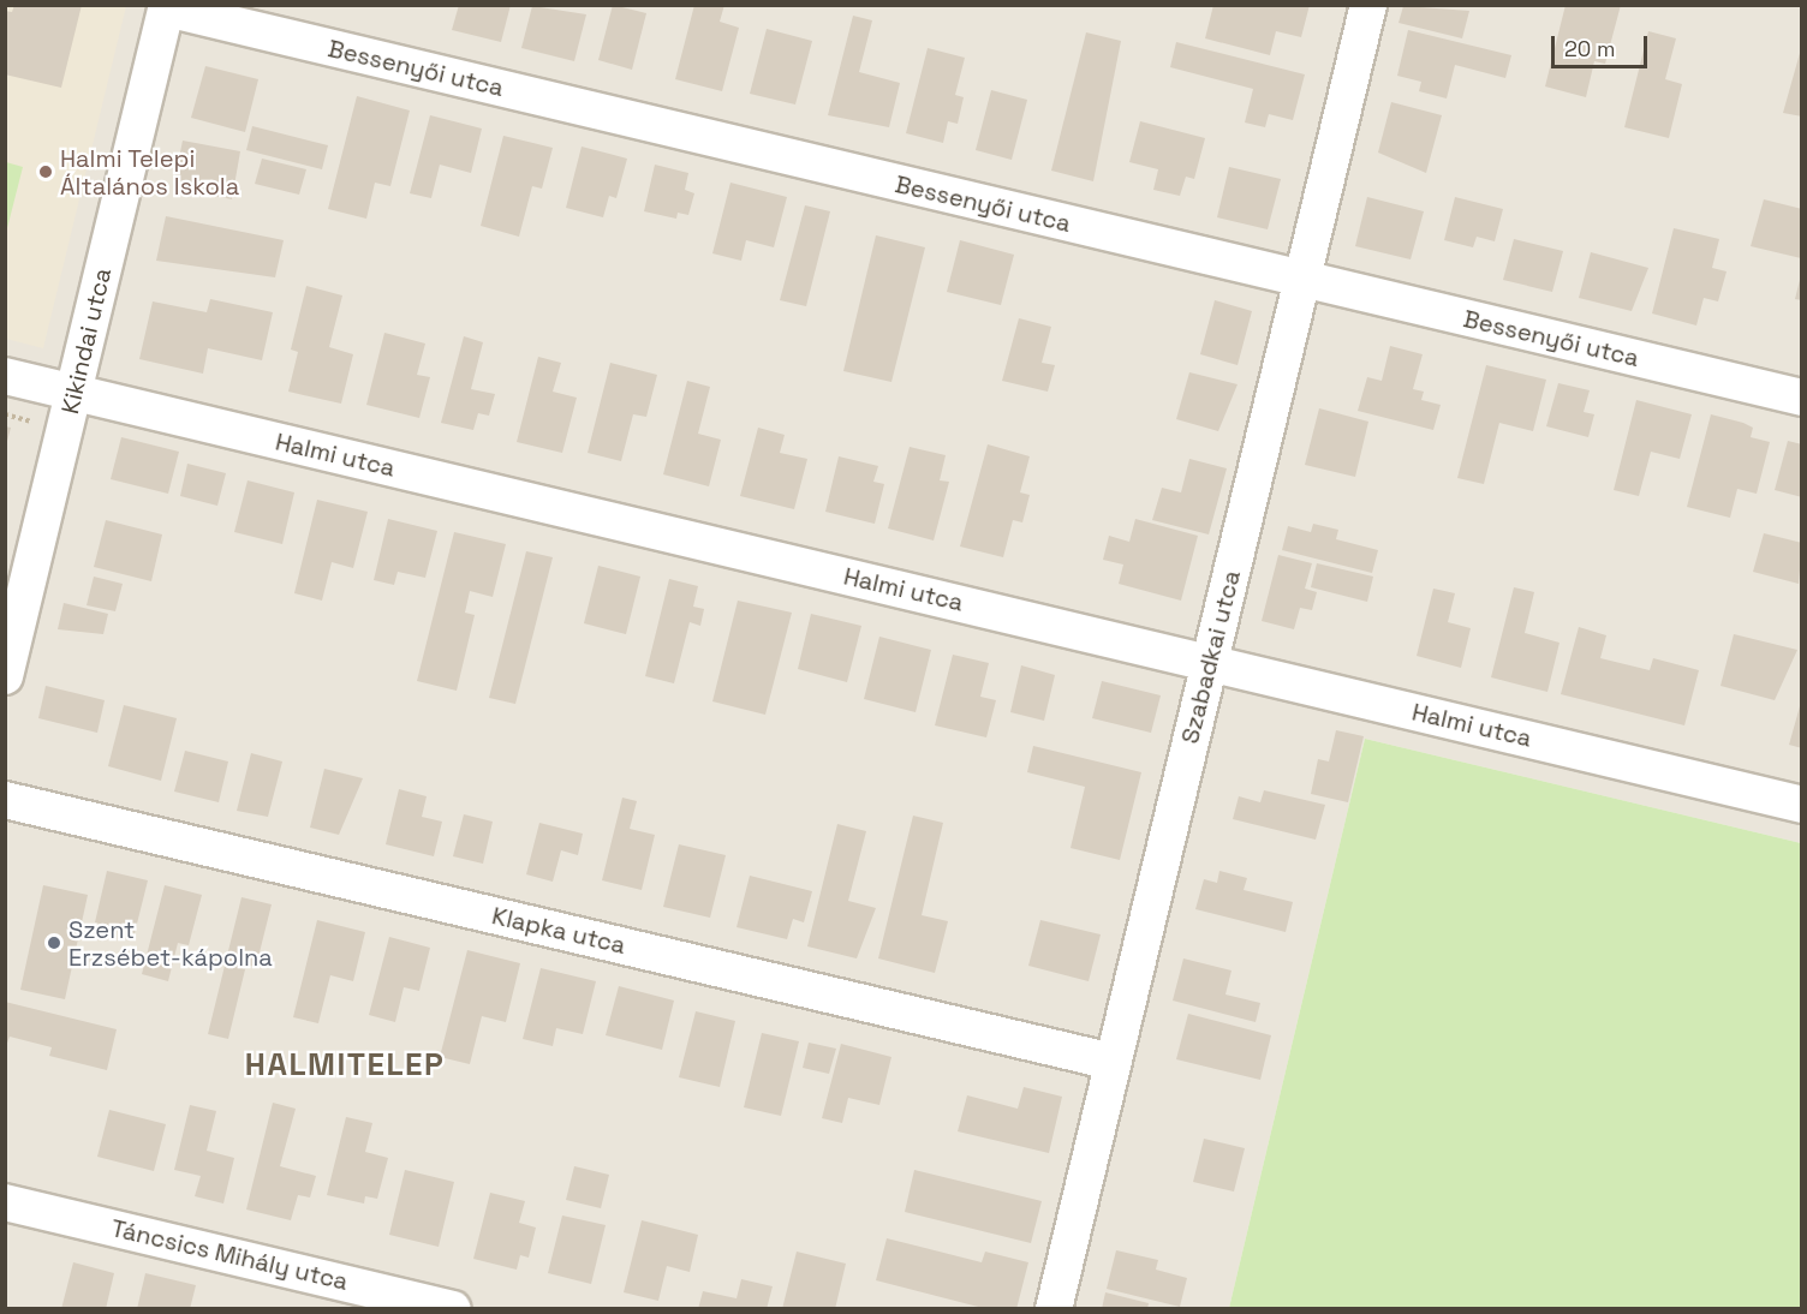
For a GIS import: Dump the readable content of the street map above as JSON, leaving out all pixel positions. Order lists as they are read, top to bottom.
{
  "streets": {
    "street": [
      "Bessenyői utca",
      "Kikindai utca",
      "Halmi utca",
      "Szabadkai utca",
      "Klapka utca",
      "Táncsics Mihály utca"
    ]
  },
  "crossings": [
    ["Bessenyői utca", "Kikindai utca"],
    ["Bessenyői utca", "Szabadkai utca"],
    ["Kikindai utca", "Halmi utca"],
    ["Halmi utca", "Szabadkai utca"],
    ["Szabadkai utca", "Klapka utca"]
  ],
  "districts": ["HALMITELEP"],
  "places": ["Halmi Telepi Általános Iskola", "Szent Erzsébet-kápolna"],
  "scale_bar": "20 m"
}
